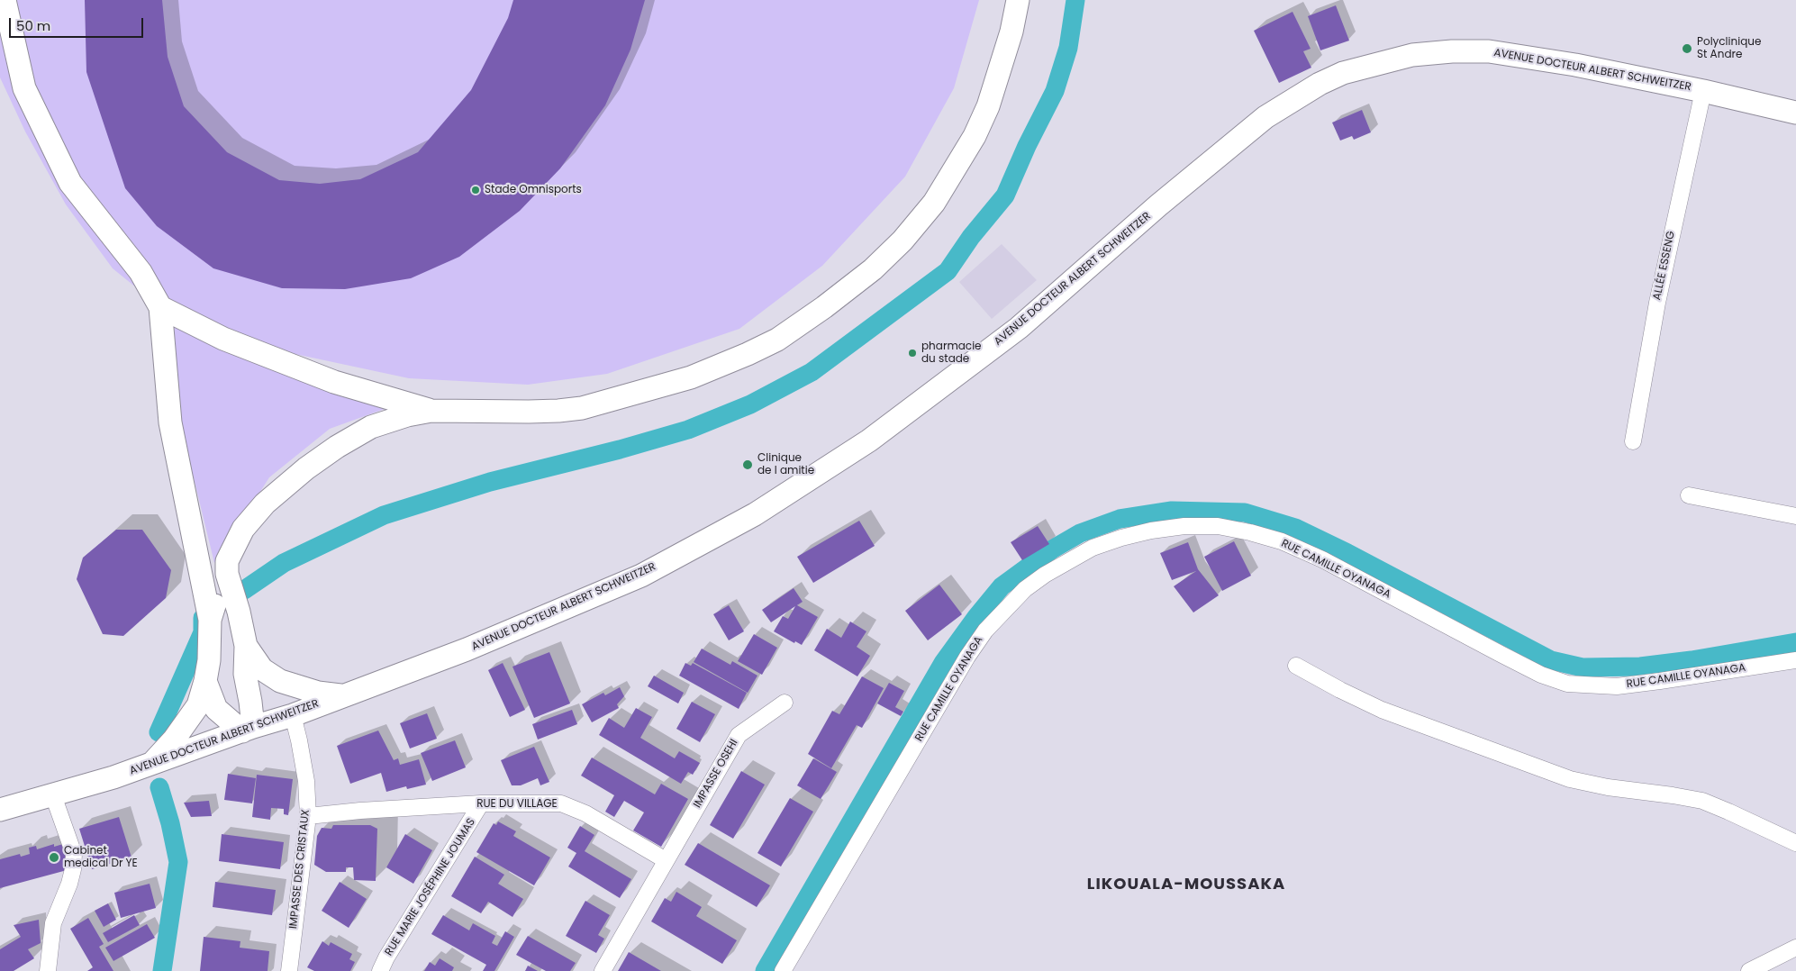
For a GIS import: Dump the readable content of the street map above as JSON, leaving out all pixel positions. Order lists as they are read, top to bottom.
{
  "streets": {
    "main road": ["AVENUE DOCTEUR ALBERT SCHWEITZER"],
    "street": [
      "ALLÉE ESSENG",
      "RUE CAMILLE OYANAGA",
      "IMPASSE OSEHI",
      "RUE DU VILLAGE",
      "IMPASSE DES CRISTAUX",
      "RUE MARIE JOSÉPHINE JOUMAS"
    ]
  },
  "crossings": [
    ["AVENUE DOCTEUR ALBERT SCHWEITZER", "ALLÉE ESSENG"],
    ["AVENUE DOCTEUR ALBERT SCHWEITZER", "IMPASSE DES CRISTAUX"],
    ["IMPASSE OSEHI", "RUE DU VILLAGE"],
    ["RUE DU VILLAGE", "IMPASSE DES CRISTAUX"],
    ["RUE DU VILLAGE", "RUE MARIE JOSÉPHINE JOUMAS"]
  ],
  "districts": ["LIKOUALA-MOUSSAKA"],
  "places": [
    "Polyclinique St Andre",
    "Stade Omnisports",
    "pharmacie du stade",
    "Clinique de l amitie",
    "Cabinet medical Dr YE"
  ],
  "scale_bar": "50 m"
}
